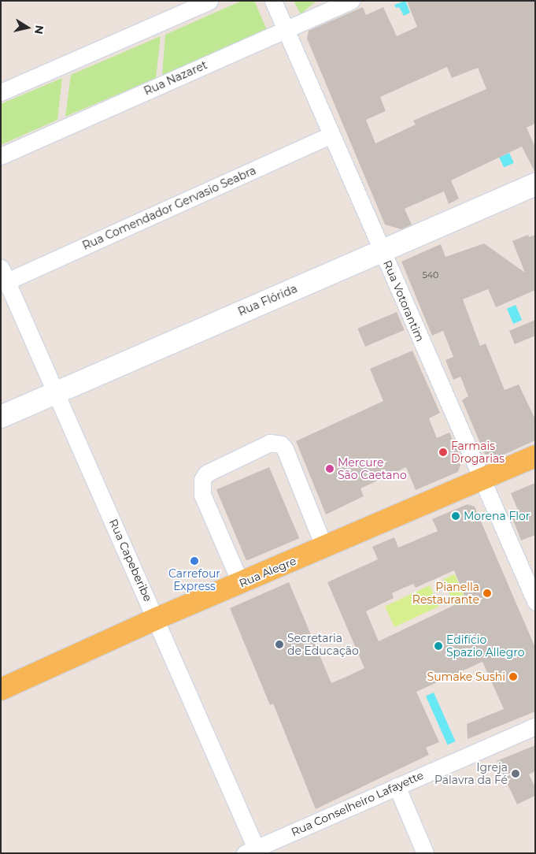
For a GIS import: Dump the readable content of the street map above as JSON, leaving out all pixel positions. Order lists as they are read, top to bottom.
{
  "streets": {
    "main road": ["Rua Alegre"],
    "street": [
      "Rua Nazaret",
      "Rua Comendador Gervasio Seabra",
      "Rua Flórida",
      "Rua Votorantim",
      "Rua Capeberibe",
      "Rua Conselheiro Lafayette"
    ]
  },
  "crossings": [
    ["Rua Nazaret", "Rua Votorantim"],
    ["Rua Comendador Gervasio Seabra", "Rua Votorantim"],
    ["Rua Comendador Gervasio Seabra", "Rua Capeberibe"],
    ["Rua Flórida", "Rua Votorantim"],
    ["Rua Flórida", "Rua Capeberibe"],
    ["Rua Votorantim", "Rua Alegre"],
    ["Rua Capeberibe", "Rua Alegre"],
    ["Rua Capeberibe", "Rua Conselheiro Lafayette"]
  ],
  "places": [
    "Farmais Drogarias",
    "Mercure São Caetano",
    "Morena Flor",
    "Carrefour Express",
    "Pianella Restaurante",
    "Secretaria de Educação",
    "Edifício Spazio Allegro",
    "Sumake Sushi",
    "Igreja Palavra da Fé"
  ],
  "house_numbers": ["540"],
  "north": "right"
}
